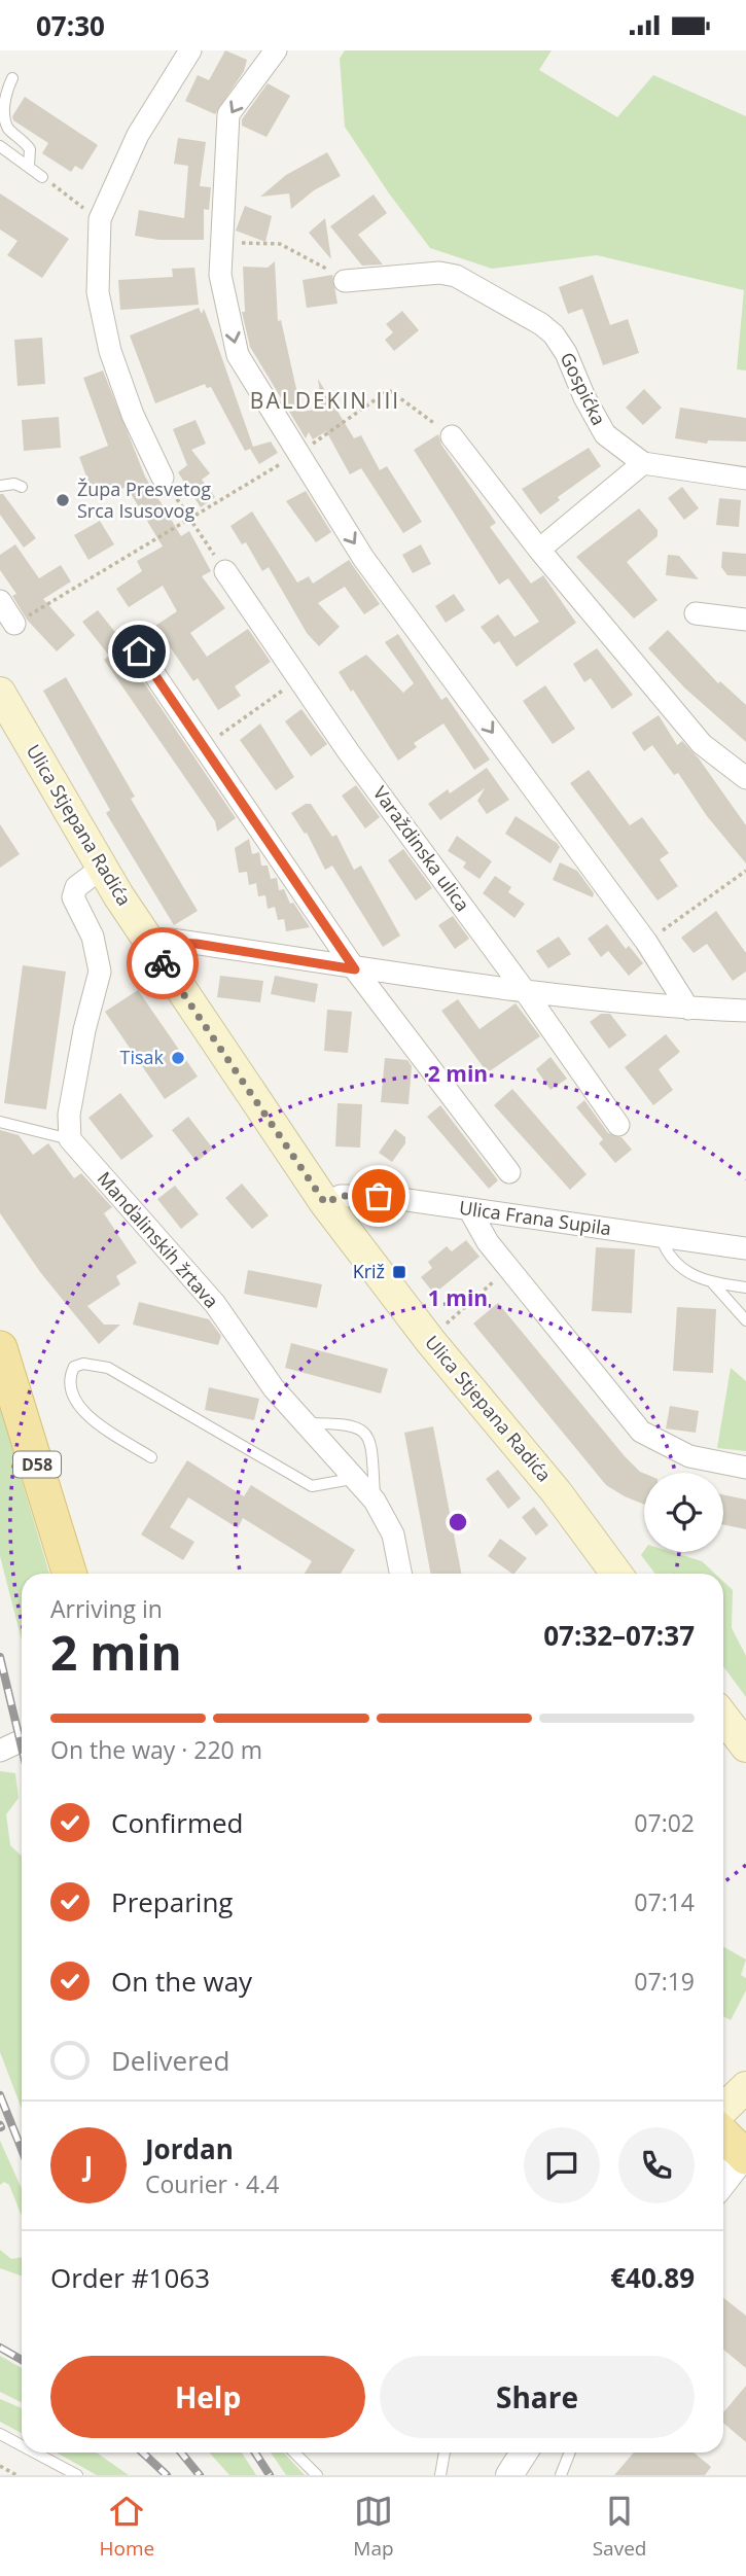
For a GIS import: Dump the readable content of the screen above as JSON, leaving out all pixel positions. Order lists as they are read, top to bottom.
{
  "streets": {
    "main road": ["Ulica Stjepana Radića", "D58"],
    "street": [
      "Gospićka",
      "Varaždinska ulica",
      "Ulica Frana Supila",
      "Mandalinskih žrtava"
    ]
  },
  "crossings": [
    ["Ulica Stjepana Radića", "Ulica Frana Supila"]
  ],
  "districts": ["BALDEKIN III"],
  "places": {
    "other": ["Župa Presvetog Srca Isusovog", "Tisak"],
    "transit": ["Križ"]
  },
  "page": {
    "status": "07:30",
    "heading": ["2 min", "Arriving in", "07:32–07:37"],
    "panel": [
      "Jordan",
      "Courier · 4.4",
      "Order #1063",
      "€40.89"
    ],
    "bar": "On the way · 220 m",
    "list": [
      ["Confirmed", "07:02"],
      ["Preparing", "07:14"],
      ["On the way", "07:19"],
      "Delivered"
    ],
    "round": "J",
    "buttons": ["Help", "Share"],
    "tabs": ["Home", "Map", "Saved"]
  },
  "rings": ["2 min", "1 min"]
}
